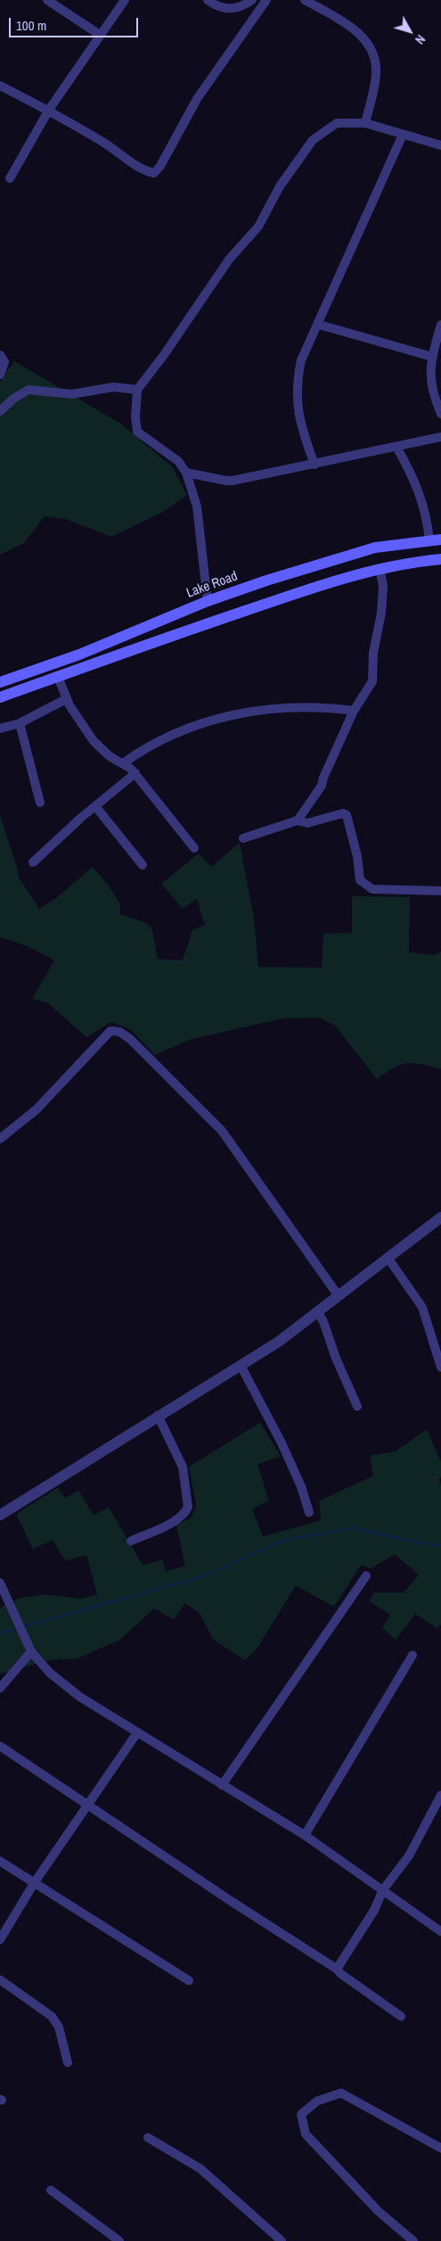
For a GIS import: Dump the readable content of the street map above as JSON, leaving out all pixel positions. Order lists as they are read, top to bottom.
{
  "streets": {
    "main road": ["Lake Road"]
  },
  "scale_bar": "100 m",
  "north": "bottom right"
}
